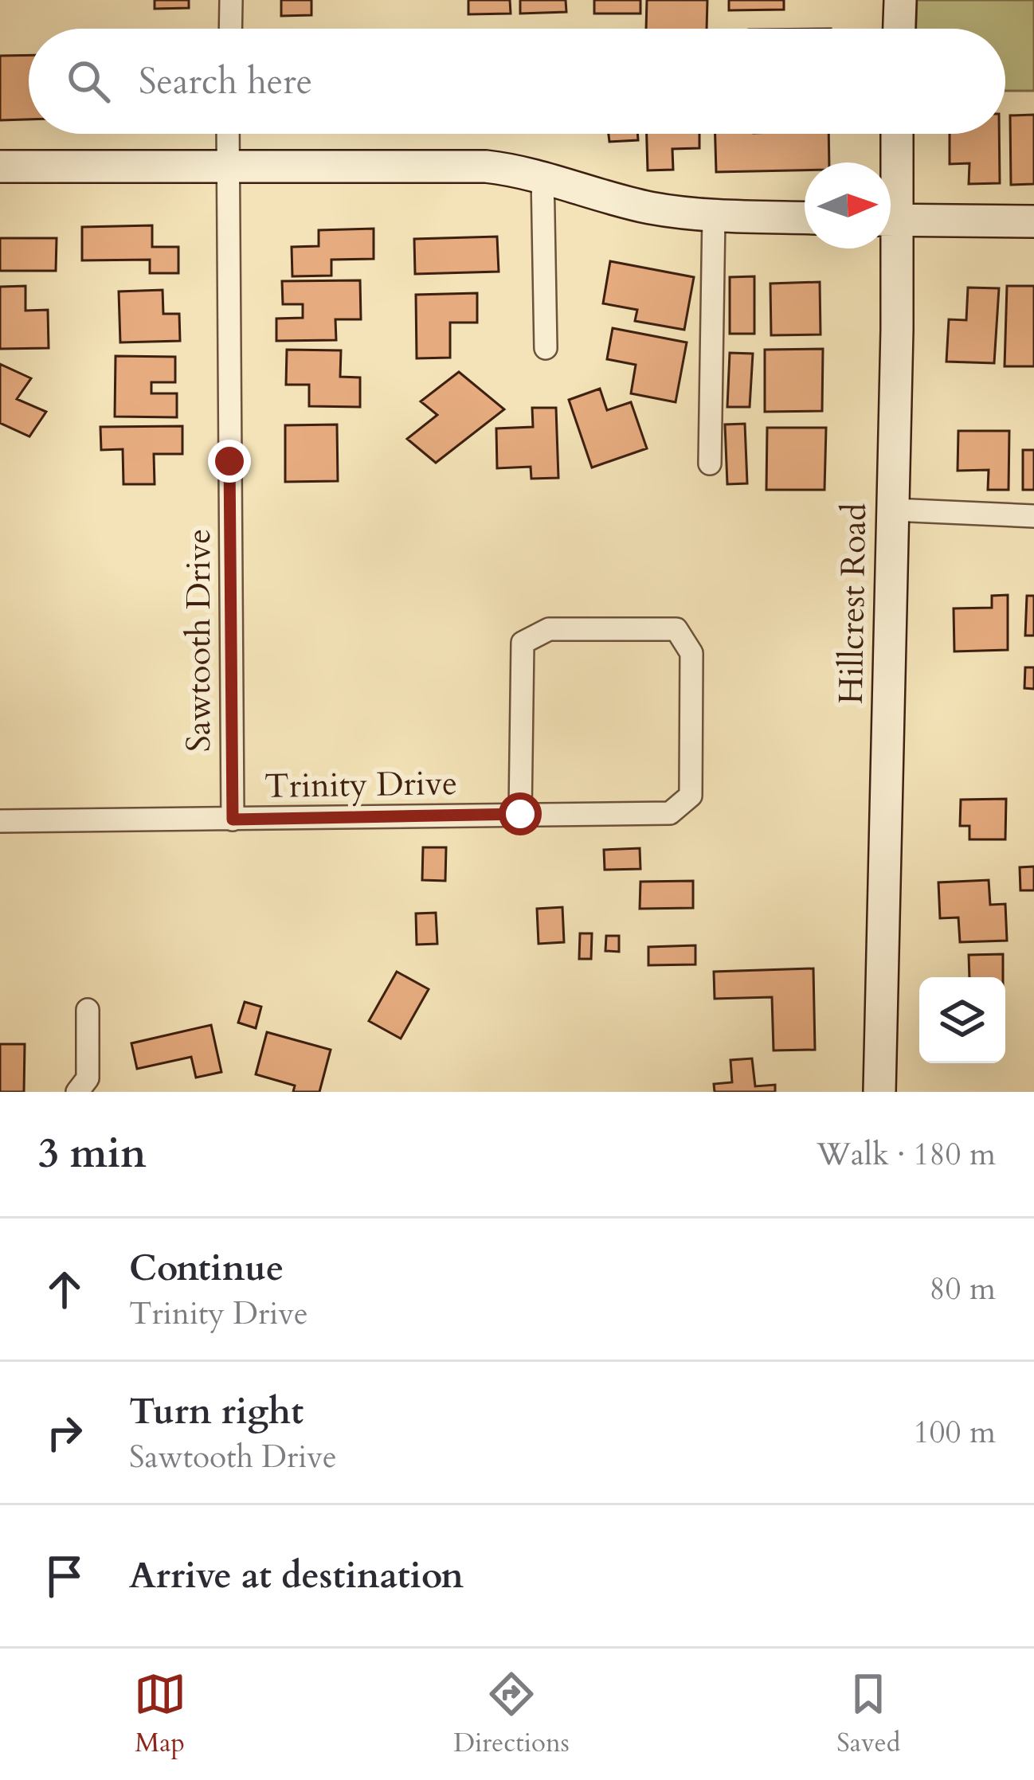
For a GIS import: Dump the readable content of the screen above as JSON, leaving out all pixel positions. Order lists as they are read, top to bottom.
{
  "streets": {
    "street": ["Hillcrest Road", "Sawtooth Drive", "Trinity Drive"]
  },
  "crossings": [
    ["Sawtooth Drive", "Trinity Drive"]
  ],
  "north": "right",
  "page": {
    "search": "Search here",
    "heading": ["3 min", "Walk · 180 m"],
    "list": [
      ["Continue", "Trinity Drive", "80 m"],
      ["Turn right", "Sawtooth Drive", "100 m"],
      "Arrive at destination"
    ],
    "nav": ["Map", "Directions", "Saved"]
  }
}
